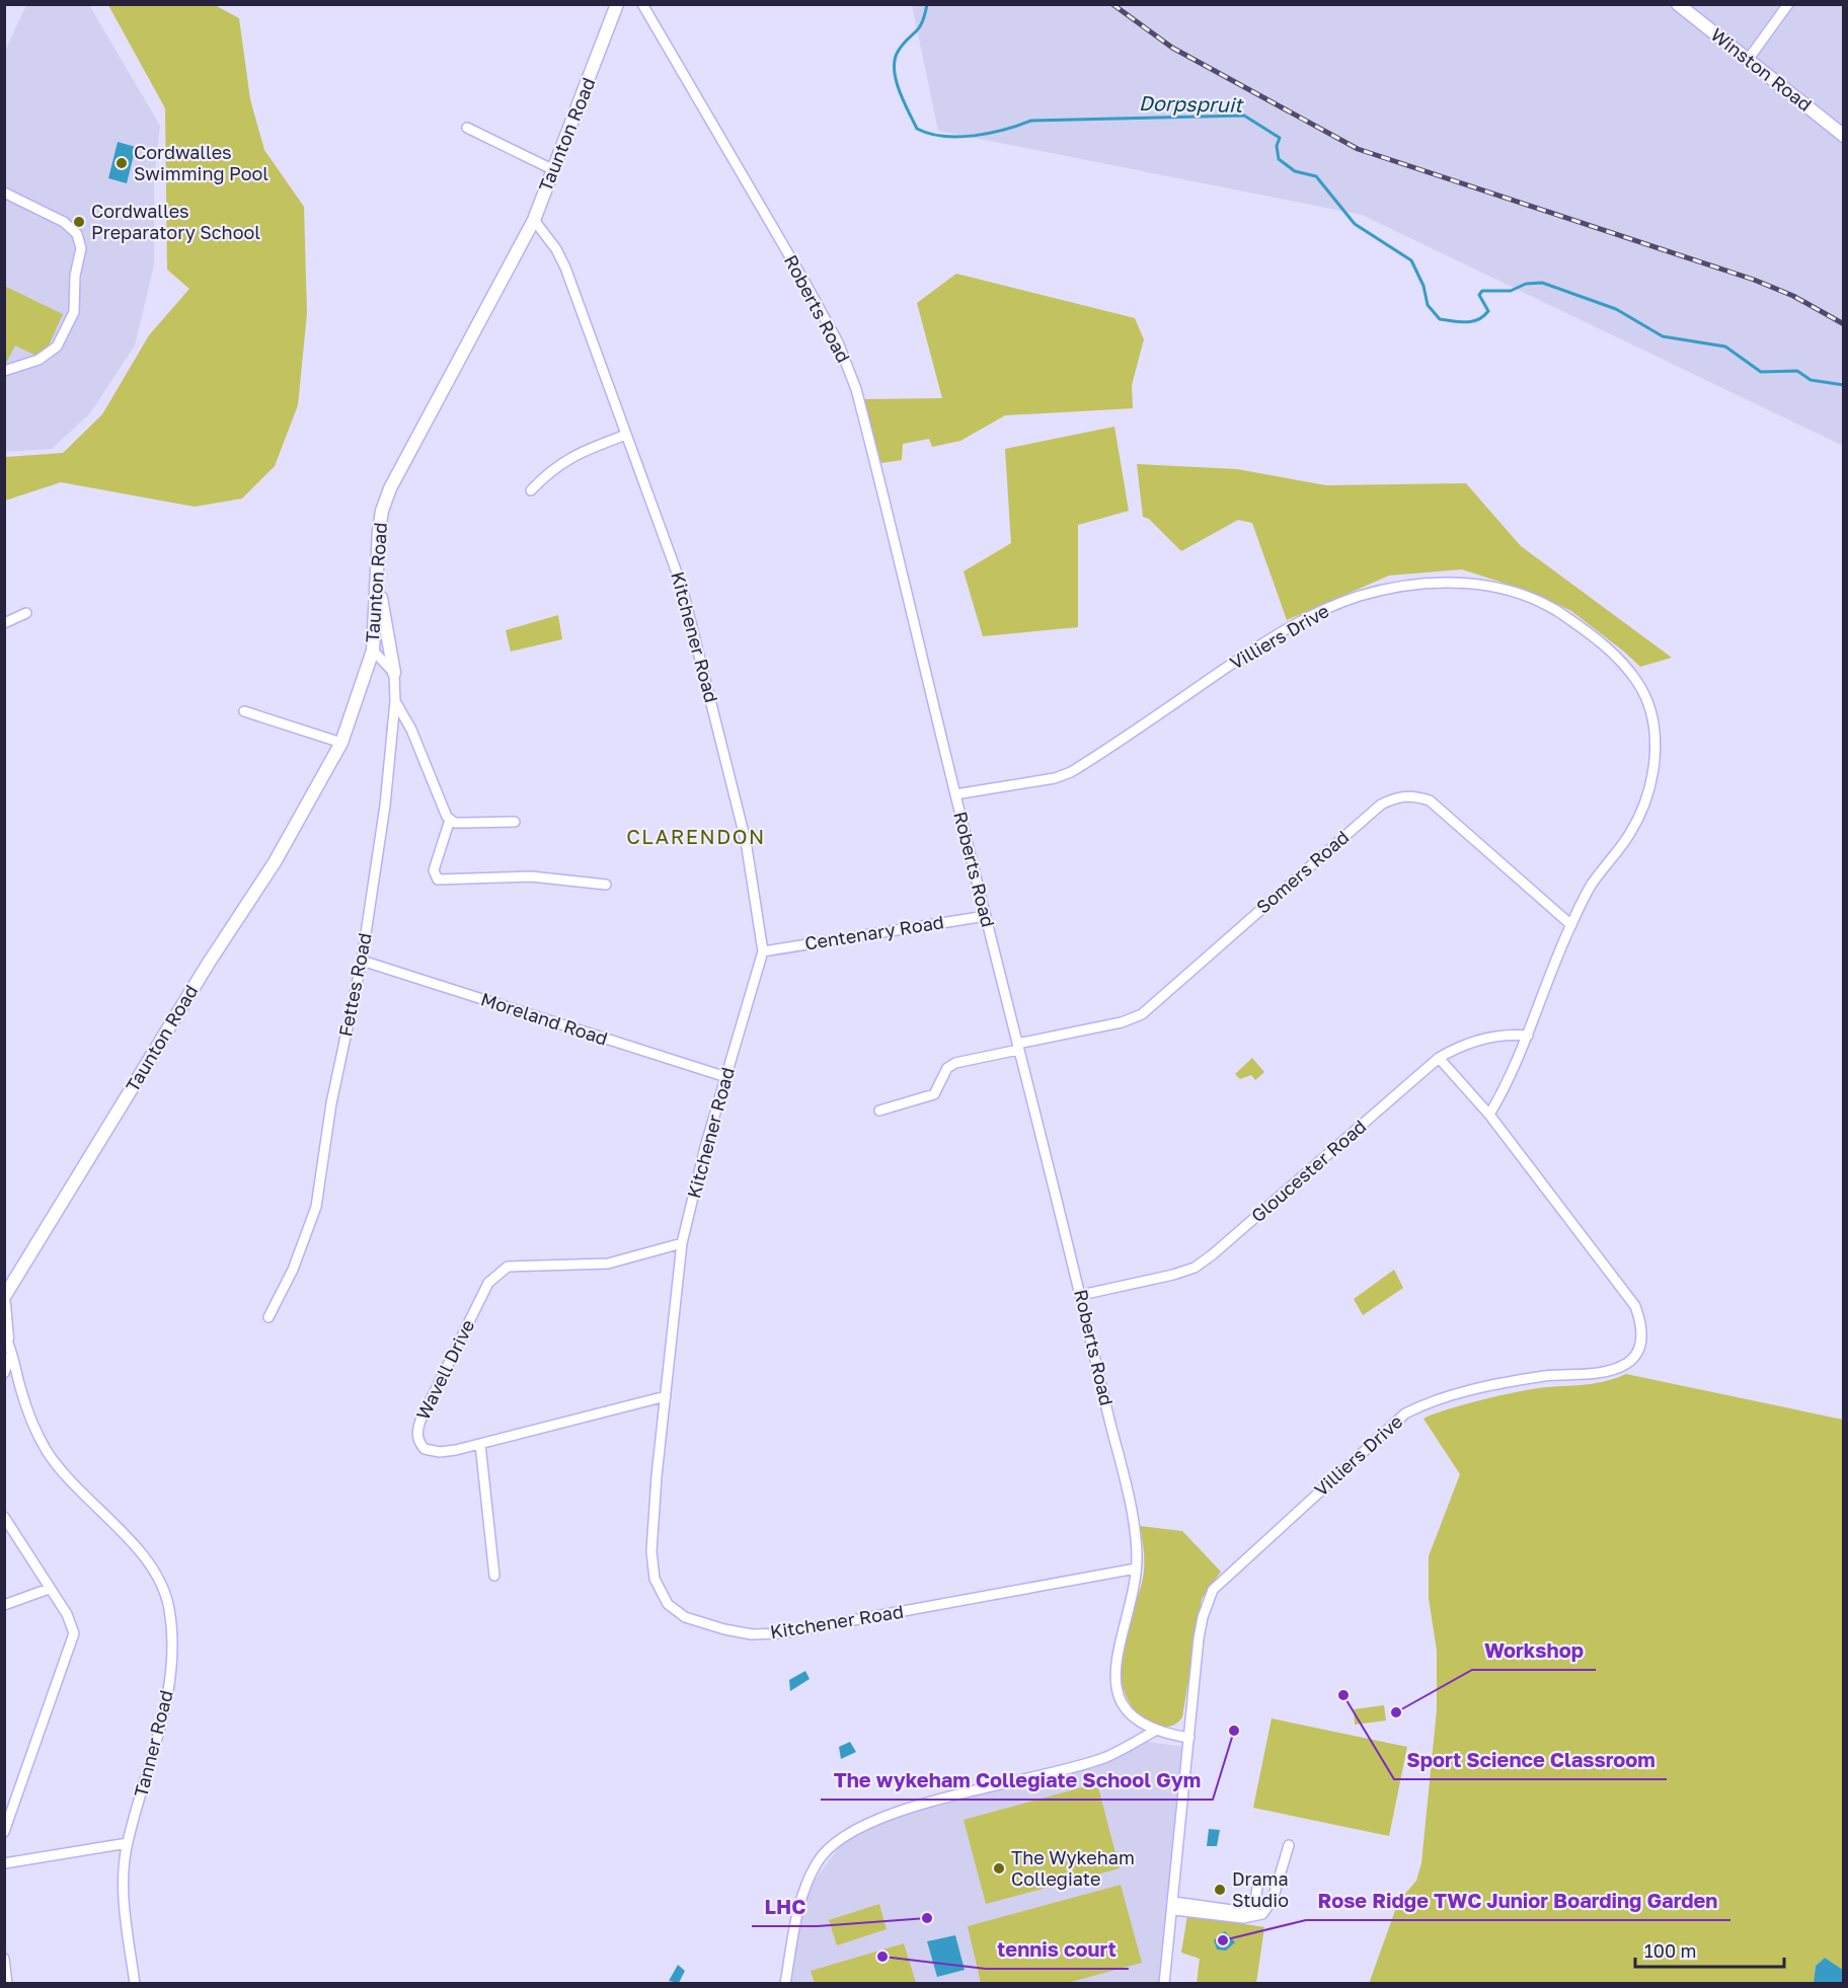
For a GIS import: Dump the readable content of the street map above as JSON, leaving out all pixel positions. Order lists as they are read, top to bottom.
{
  "streets": {
    "street": [
      "Winston Road",
      "Taunton Road",
      "Roberts Road",
      "Kitchener Road",
      "Villiers Drive",
      "Somers Road",
      "Centenary Road",
      "Fettes Road",
      "Moreland Road",
      "Gloucester Road",
      "Wavell Drive",
      "Tanner Road"
    ]
  },
  "crossings": [
    ["Taunton Road", "Kitchener Road"],
    ["Roberts Road", "Kitchener Road"],
    ["Roberts Road", "Villiers Drive"],
    ["Roberts Road", "Somers Road"],
    ["Roberts Road", "Centenary Road"],
    ["Roberts Road", "Gloucester Road"],
    ["Kitchener Road", "Centenary Road"],
    ["Kitchener Road", "Moreland Road"],
    ["Kitchener Road", "Wavell Drive"],
    ["Villiers Drive", "Somers Road"],
    ["Villiers Drive", "Gloucester Road"],
    ["Fettes Road", "Moreland Road"]
  ],
  "districts": ["CLARENDON"],
  "water": ["Dorpspruit"],
  "places": [
    "Cordwalles Swimming Pool",
    "Cordwalles Preparatory School",
    "Sport Science Classroom",
    "Workshop",
    "The wykeham Collegiate School Gym",
    "The Wykeham Collegiate",
    "Drama Studio",
    "LHC",
    "Rose Ridge TWC Junior Boarding Garden",
    "tennis court"
  ],
  "scale_bar": "100 m"
}
